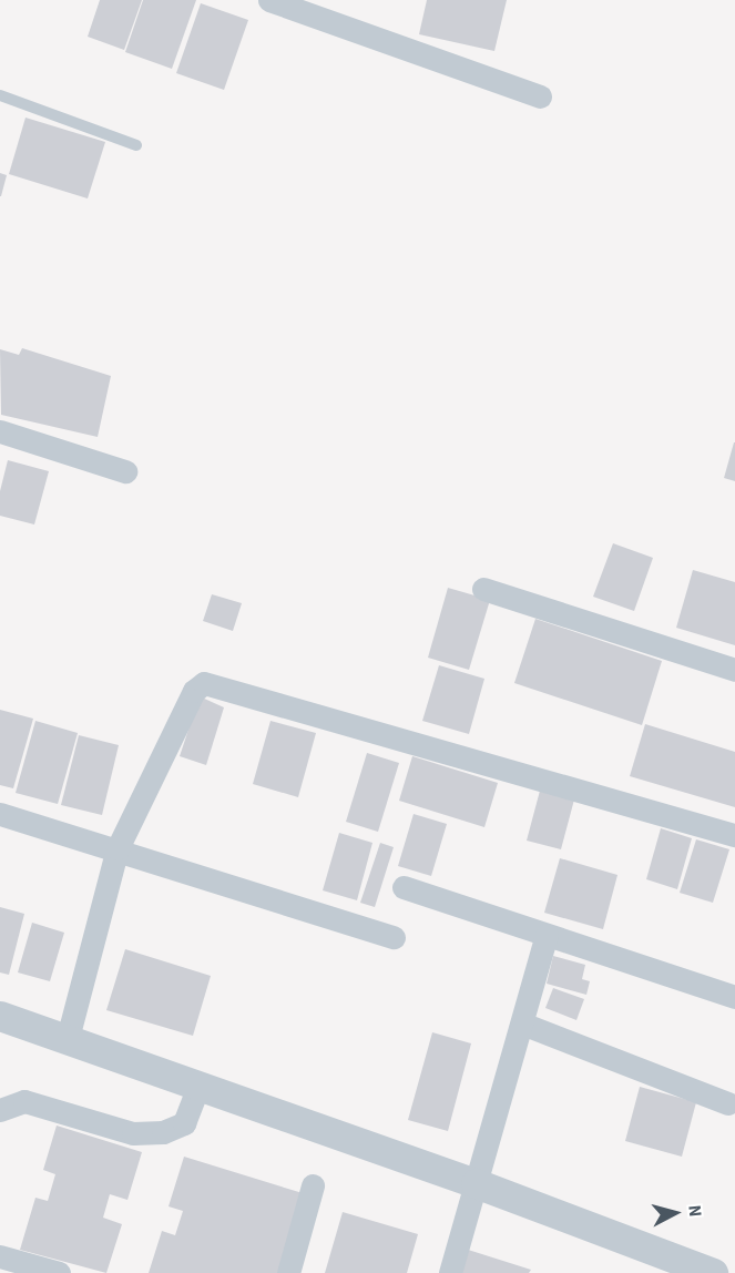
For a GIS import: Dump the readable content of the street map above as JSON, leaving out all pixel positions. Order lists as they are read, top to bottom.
{
  "north": "right"
}
